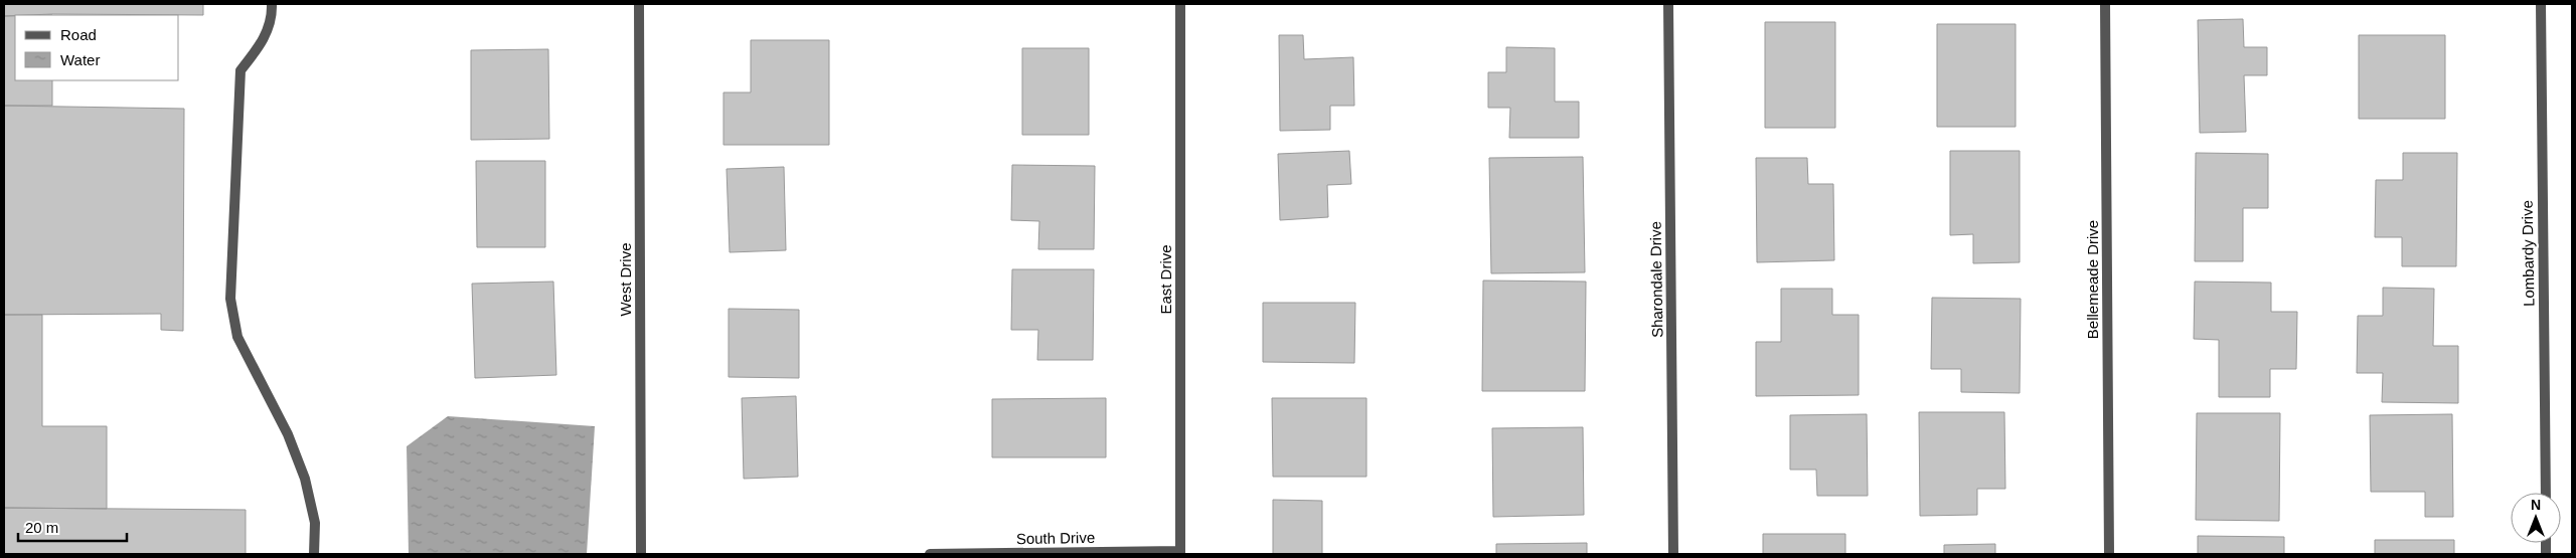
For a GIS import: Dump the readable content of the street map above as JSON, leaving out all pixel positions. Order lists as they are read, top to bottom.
{
  "streets": {
    "street": [
      "Lombardy Drive",
      "West Drive",
      "East Drive",
      "Sharondale Drive",
      "Bellemeade Drive",
      "South Drive"
    ]
  },
  "crossings": [
    ["East Drive", "South Drive"]
  ],
  "legend": ["Road", "Water"],
  "scale_bar": "20 m",
  "north": "top"
}
